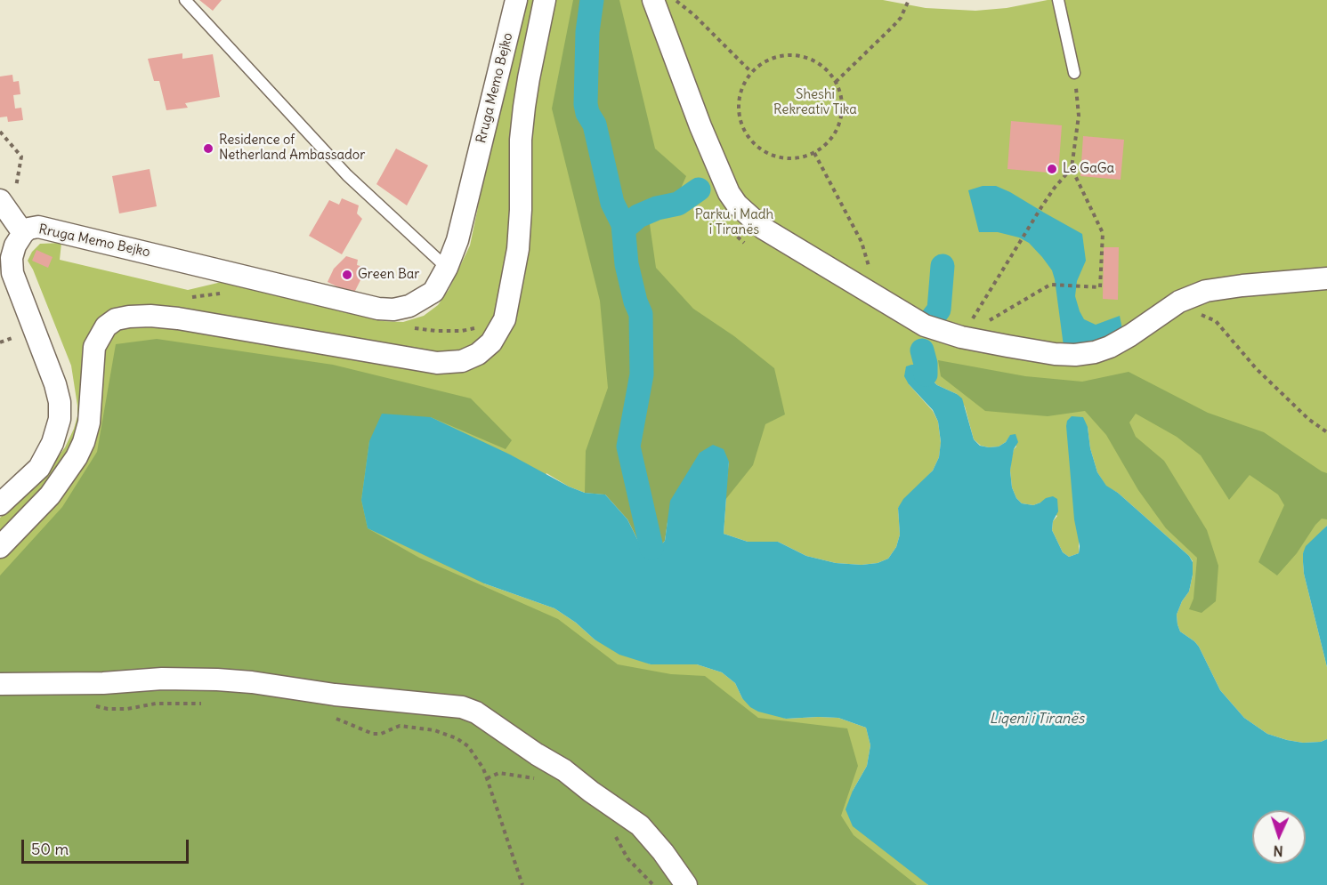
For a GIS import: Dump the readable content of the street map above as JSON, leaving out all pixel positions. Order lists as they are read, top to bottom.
{
  "streets": {
    "street": ["Rruga Memo Bejko"]
  },
  "water": ["Liqeni i Tiranës"],
  "parks": ["Sheshi Rekreativ Tika", "Parku i Madh i Tiranës"],
  "places": ["Residence of Netherland Ambassador", "Le GaGa", "Green Bar"],
  "scale_bar": "50 m",
  "north": "bottom"
}
